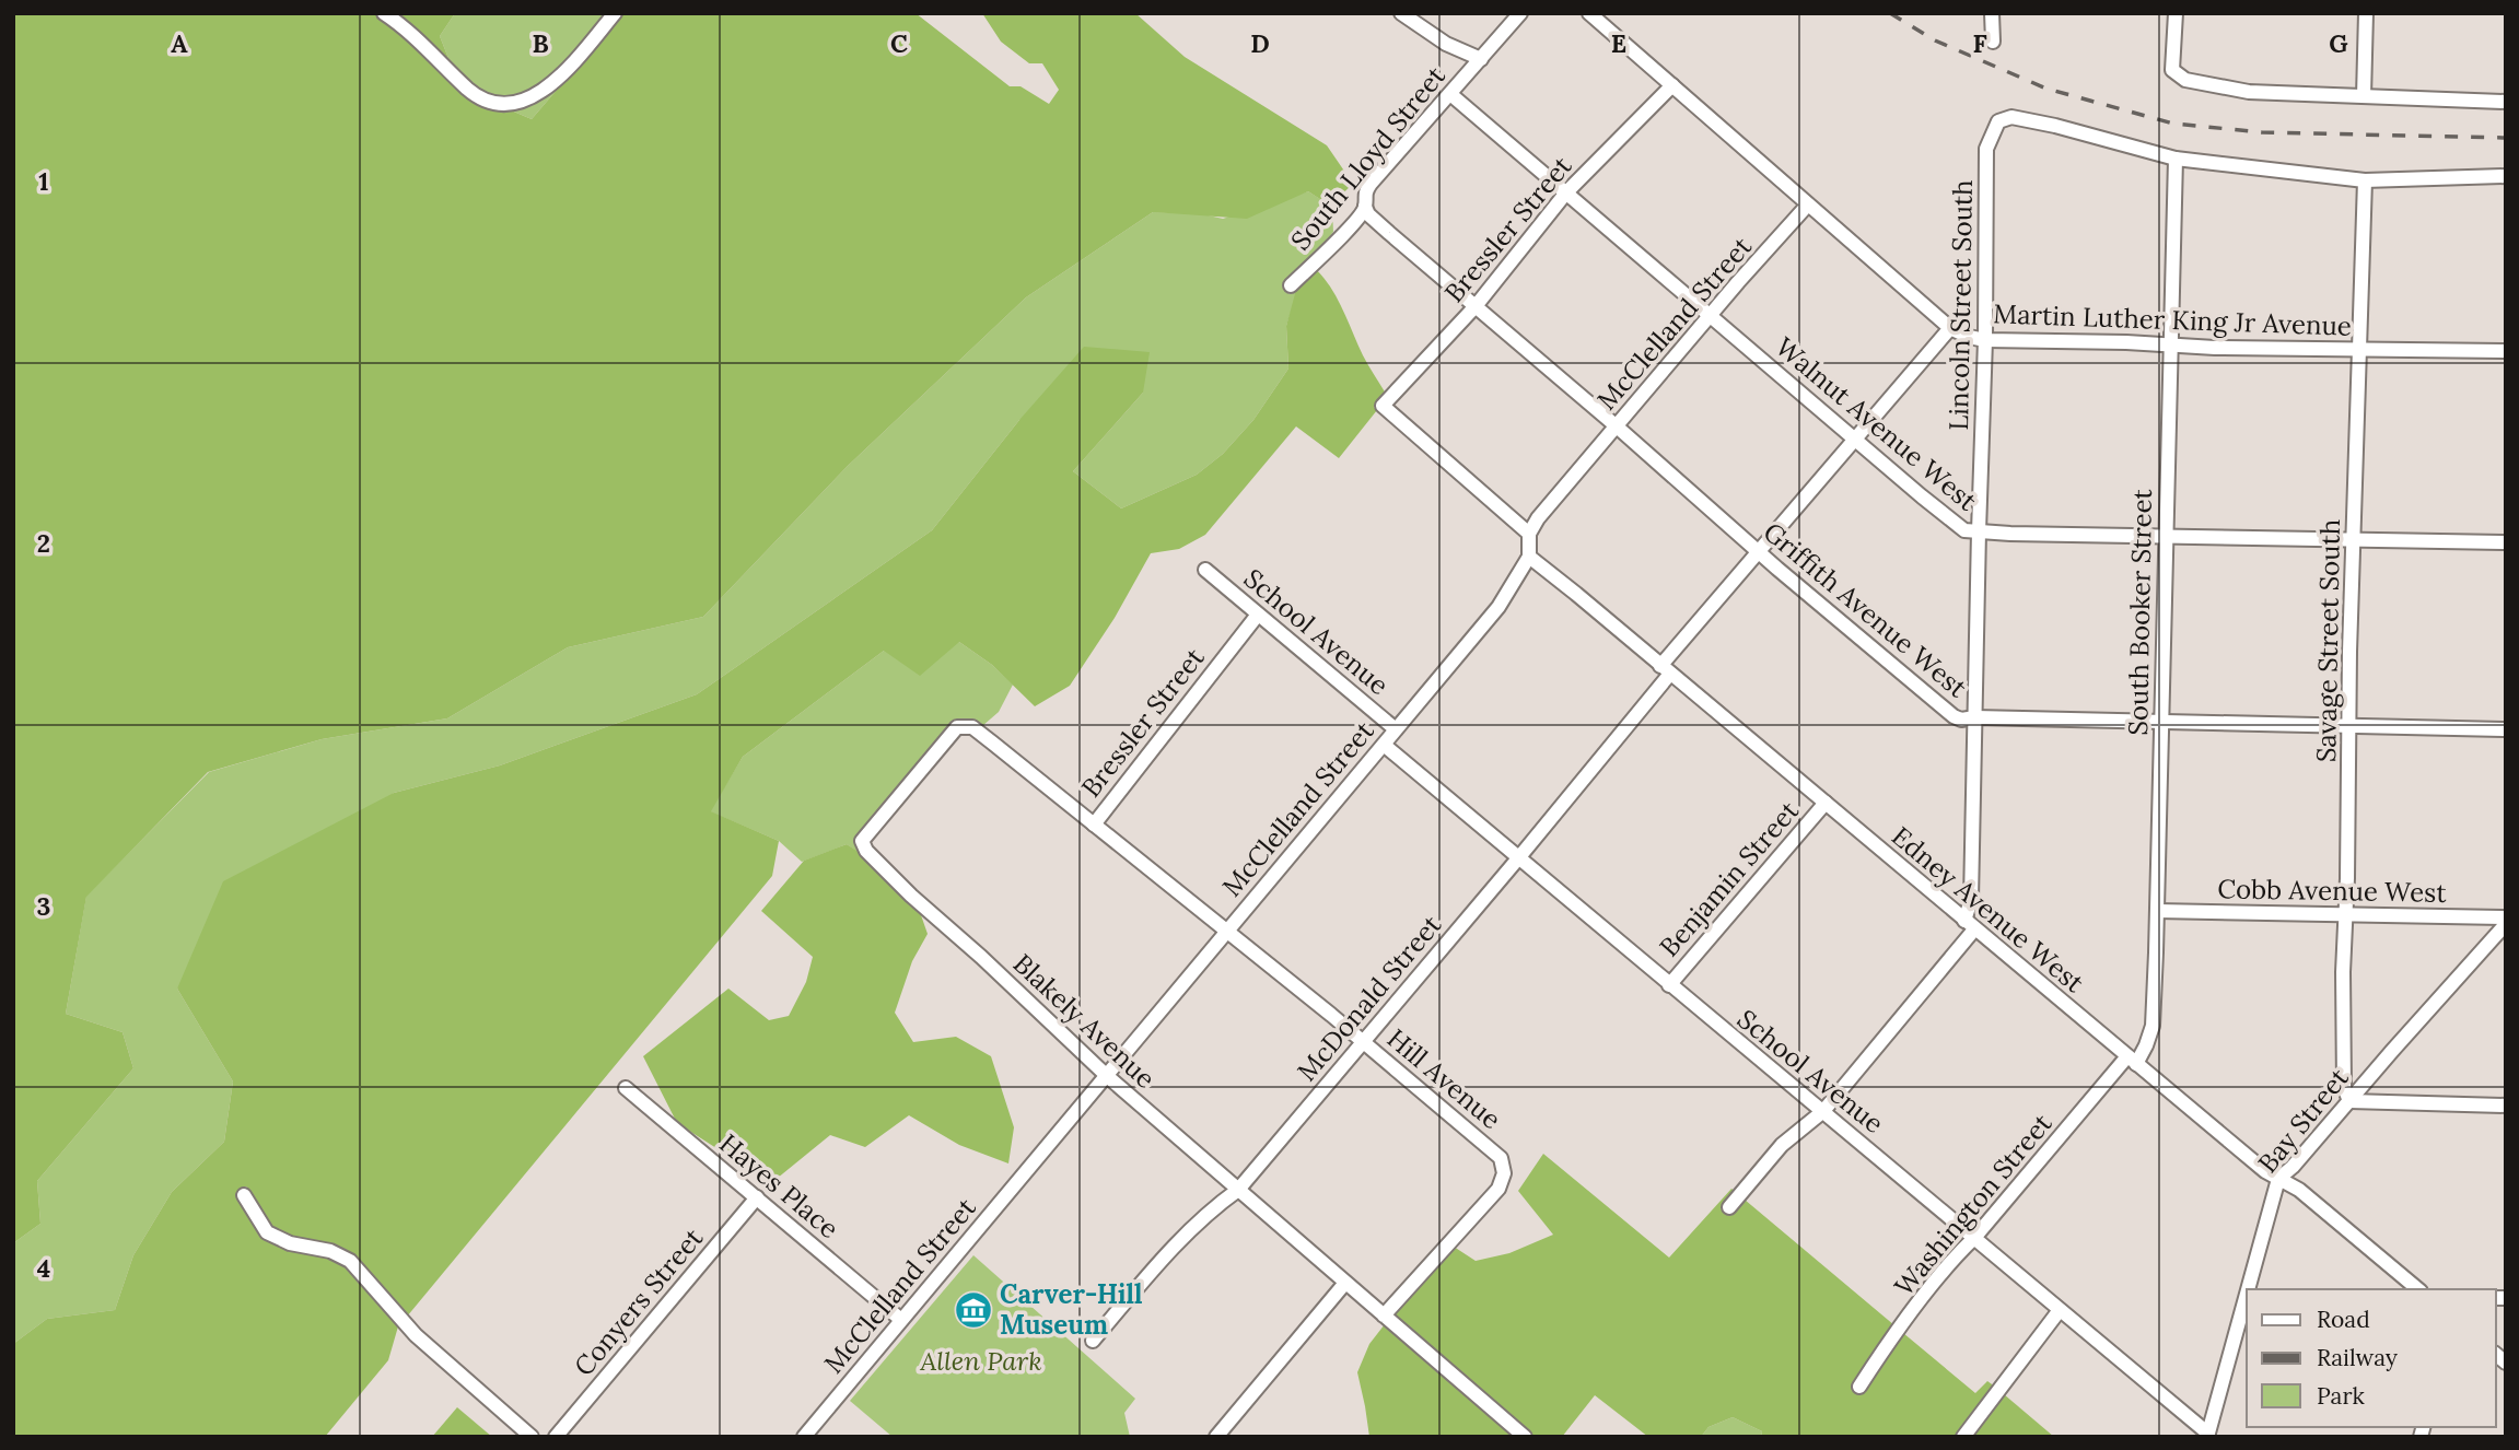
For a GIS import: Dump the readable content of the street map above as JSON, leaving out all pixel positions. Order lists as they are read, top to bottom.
{
  "streets": {
    "street": [
      "South Lloyd Street",
      "Bressler Street",
      "Lincoln Street South",
      "Martin Luther King Jr Avenue",
      "McClelland Street",
      "Walnut Avenue West",
      "Griffith Avenue West",
      "South Booker Street",
      "School Avenue",
      "Savage Street South",
      "Benjamin Street",
      "Cobb Avenue West",
      "Edney Avenue West",
      "McDonald Street",
      "Blakely Avenue",
      "Hill Avenue",
      "Bay Street",
      "Hayes Place",
      "Washington Street",
      "Conyers Street"
    ]
  },
  "crossings": [
    ["South Lloyd Street", "Walnut Avenue West"],
    ["South Lloyd Street", "Griffith Avenue West"],
    ["Bressler Street", "Martin Luther King Jr Avenue"],
    ["Bressler Street", "McClelland Street"],
    ["Bressler Street", "Walnut Avenue West"],
    ["Bressler Street", "Griffith Avenue West"],
    ["Bressler Street", "School Avenue"],
    ["Bressler Street", "Blakely Avenue"],
    ["Bressler Street", "Hill Avenue"],
    ["Lincoln Street South", "Martin Luther King Jr Avenue"],
    ["Lincoln Street South", "Walnut Avenue West"],
    ["Lincoln Street South", "Griffith Avenue West"],
    ["Lincoln Street South", "South Booker Street"],
    ["Lincoln Street South", "School Avenue"],
    ["Lincoln Street South", "Edney Avenue West"],
    ["Martin Luther King Jr Avenue", "McClelland Street"],
    ["Martin Luther King Jr Avenue", "South Booker Street"],
    ["Martin Luther King Jr Avenue", "Savage Street South"],
    ["Martin Luther King Jr Avenue", "McDonald Street"],
    ["McClelland Street", "Walnut Avenue West"],
    ["McClelland Street", "Griffith Avenue West"],
    ["McClelland Street", "School Avenue"],
    ["McClelland Street", "Edney Avenue West"],
    ["McClelland Street", "Blakely Avenue"],
    ["McClelland Street", "Hill Avenue"],
    ["McClelland Street", "Hayes Place"],
    ["Walnut Avenue West", "South Booker Street"],
    ["Walnut Avenue West", "Savage Street South"],
    ["Walnut Avenue West", "McDonald Street"],
    ["Griffith Avenue West", "South Booker Street"],
    ["Griffith Avenue West", "Savage Street South"],
    ["Griffith Avenue West", "McDonald Street"],
    ["South Booker Street", "Cobb Avenue West"],
    ["South Booker Street", "Edney Avenue West"],
    ["South Booker Street", "Washington Street"],
    ["School Avenue", "Benjamin Street"],
    ["School Avenue", "McDonald Street"],
    ["School Avenue", "Bay Street"],
    ["School Avenue", "Washington Street"],
    ["Savage Street South", "Cobb Avenue West"],
    ["Savage Street South", "Bay Street"],
    ["Benjamin Street", "Edney Avenue West"],
    ["Edney Avenue West", "McDonald Street"],
    ["Edney Avenue West", "Bay Street"],
    ["Edney Avenue West", "Washington Street"],
    ["McDonald Street", "Blakely Avenue"],
    ["McDonald Street", "Hill Avenue"],
    ["Blakely Avenue", "Hill Avenue"],
    ["Hayes Place", "Conyers Street"]
  ],
  "parks": ["Allen Park"],
  "places": {
    "museum": ["Carver-Hill Museum"]
  },
  "legend": ["Road", "Railway", "Park"],
  "grid": {
    "columns": [
      "A",
      "B",
      "C",
      "D",
      "E",
      "F",
      "G"
    ],
    "rows": [
      "1",
      "2",
      "3",
      "4"
    ]
  }
}
